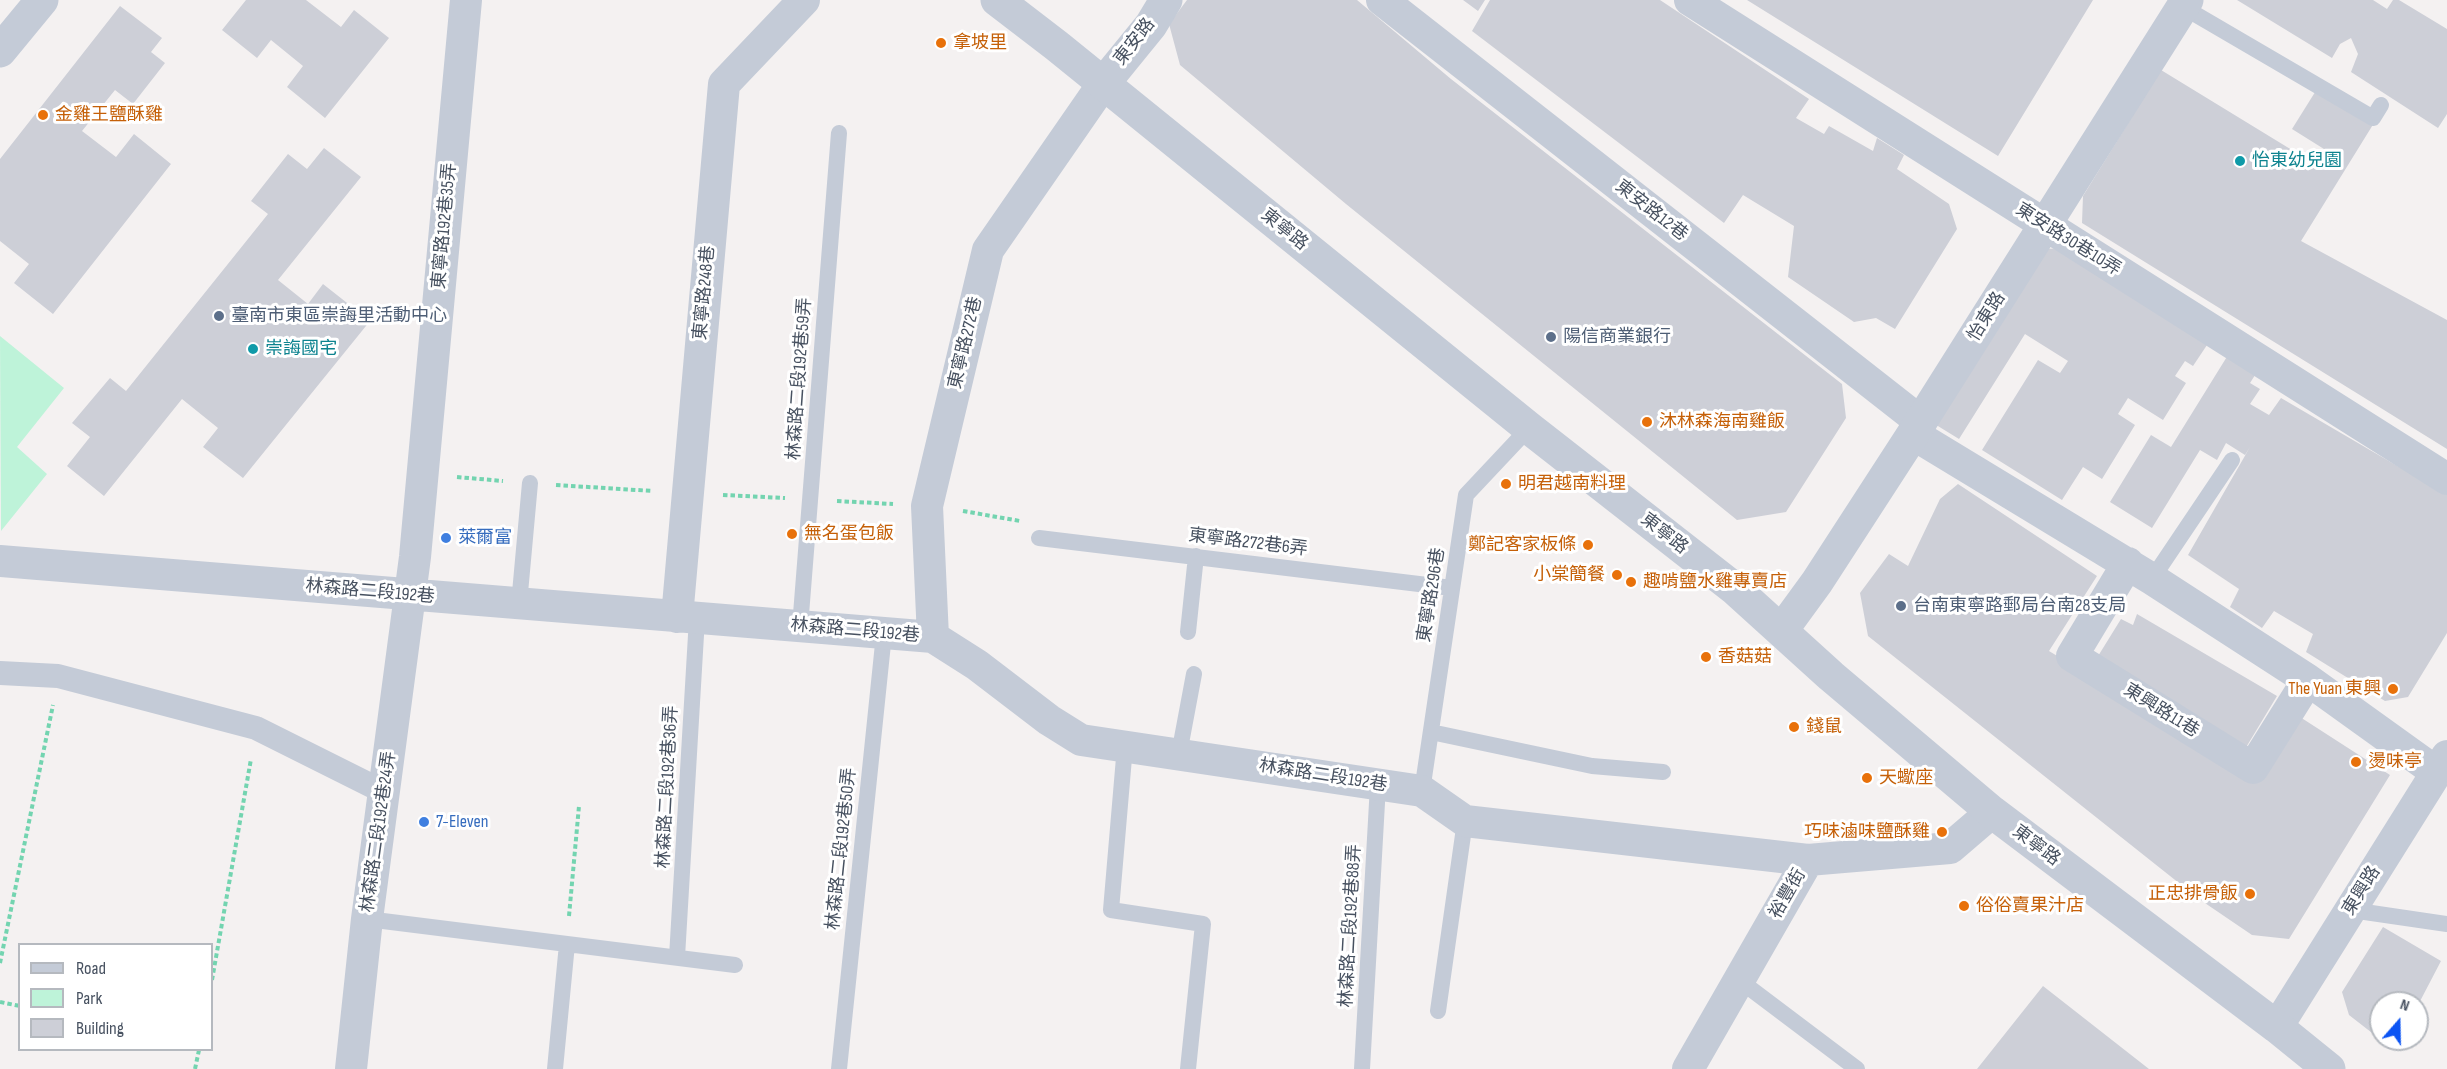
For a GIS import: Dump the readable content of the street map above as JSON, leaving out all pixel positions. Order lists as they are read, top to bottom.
{
  "streets": {
    "street": [
      "東安路",
      "東安路12巷",
      "東寧路192巷35弄",
      "東寧路",
      "東安路30巷10弄",
      "東寧路248巷",
      "怡東路",
      "東寧路272巷",
      "林森路二段192巷",
      "東興路11巷",
      "林森路二段192巷24弄",
      "東興路",
      "裕豐街"
    ],
    "lane": [
      "林森路二段192巷59弄",
      "東寧路272巷6弄",
      "東寧路296巷",
      "林森路二段192巷36弄",
      "林森路二段192巷50弄",
      "林森路二段192巷88弄"
    ]
  },
  "crossings": [
    ["東安路", "東寧路"],
    ["東安路", "東寧路272巷"],
    ["東安路12巷", "怡東路"],
    ["東寧路192巷35弄", "林森路二段192巷"],
    ["東寧路192巷35弄", "林森路二段192巷24弄"],
    ["東寧路", "怡東路"],
    ["東寧路", "東寧路272巷"],
    ["東寧路", "東寧路296巷"],
    ["東寧路", "東興路"],
    ["東寧路", "裕豐街"],
    ["東安路30巷10弄", "怡東路"],
    ["東寧路248巷", "林森路二段192巷"],
    ["東寧路248巷", "林森路二段192巷36弄"],
    ["東寧路272巷", "林森路二段192巷"],
    ["林森路二段192巷59弄", "林森路二段192巷"],
    ["東寧路272巷6弄", "東寧路296巷"],
    ["林森路二段192巷", "東寧路296巷"],
    ["林森路二段192巷", "林森路二段192巷36弄"],
    ["林森路二段192巷", "林森路二段192巷24弄"],
    ["林森路二段192巷", "林森路二段192巷50弄"],
    ["林森路二段192巷", "裕豐街"],
    ["林森路二段192巷", "林森路二段192巷88弄"]
  ],
  "places": [
    "拿坡里",
    "金雞王鹽酥雞",
    "怡東幼兒園",
    "臺南市東區崇誨里活動中心",
    "陽信商業銀行",
    "崇誨國宅",
    "沐林森海南雞飯",
    "明君越南料理",
    "無名蛋包飯",
    "萊爾富",
    "鄭記客家板條",
    "小棠簡餐",
    "趣啃鹽水雞專賣店",
    "台南東寧路郵局台南28支局",
    "香菇菇",
    "The Yuan 東興",
    "錢鼠",
    "燙味亭",
    "天蠍座",
    "7-Eleven",
    "巧味滷味鹽酥雞",
    "正忠排骨飯",
    "俗俗賣果汁店"
  ],
  "legend": ["Road", "Park", "Building"],
  "north": "top"
}
